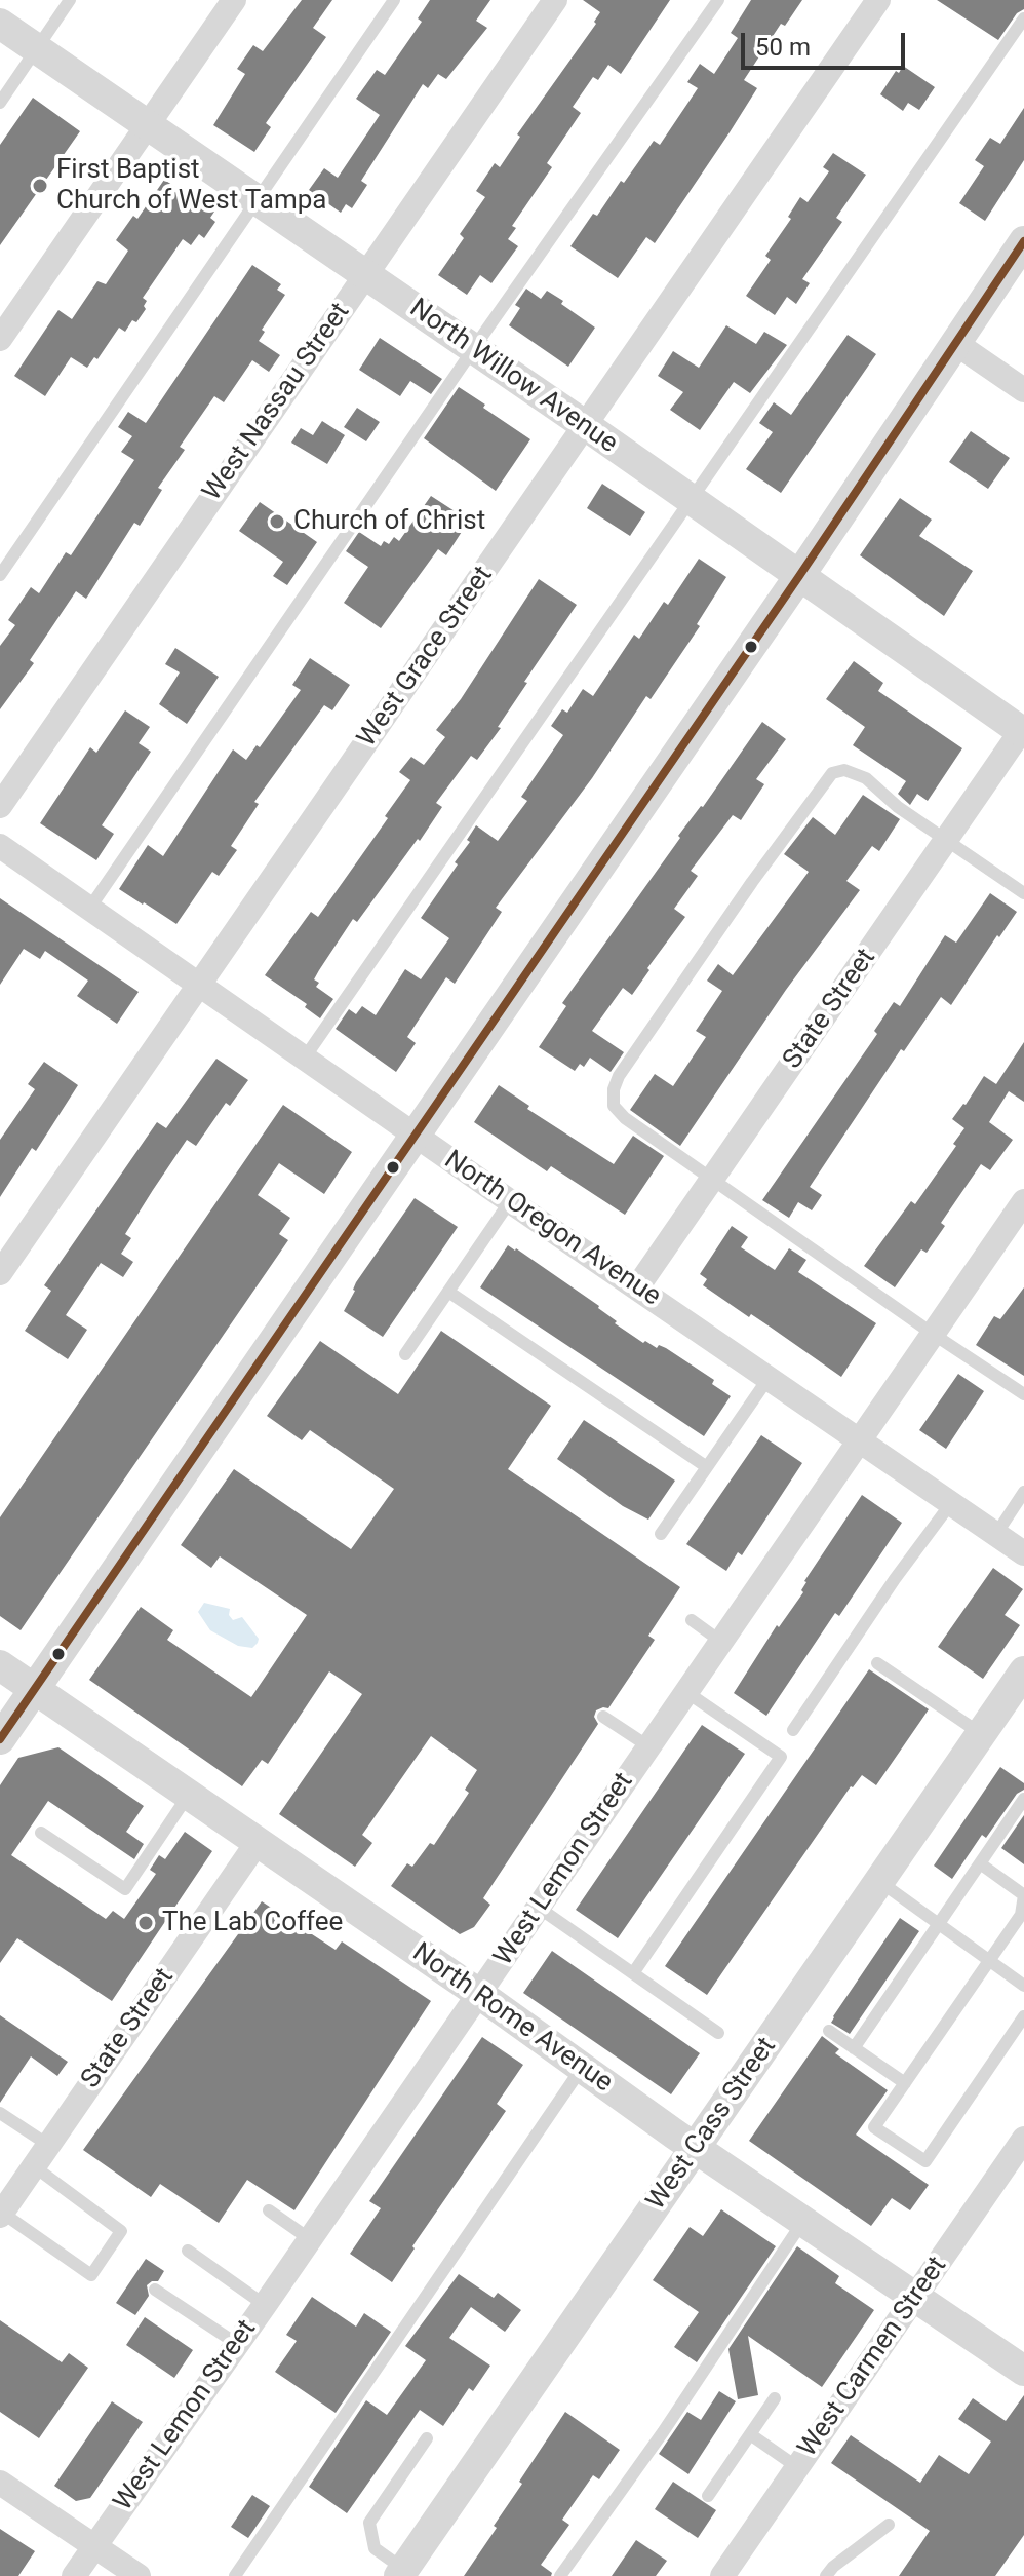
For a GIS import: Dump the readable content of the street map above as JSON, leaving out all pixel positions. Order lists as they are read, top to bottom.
{
  "streets": {
    "street": [
      "North Willow Avenue",
      "West Nassau Street",
      "West Grace Street",
      "State Street",
      "North Oregon Avenue",
      "West Lemon Street",
      "North Rome Avenue",
      "West Cass Street",
      "West Carmen Street"
    ]
  },
  "crossings": [
    ["North Willow Avenue", "West Nassau Street"],
    ["North Willow Avenue", "West Grace Street"],
    ["North Willow Avenue", "State Street"],
    ["West Grace Street", "North Oregon Avenue"],
    ["State Street", "North Oregon Avenue"],
    ["State Street", "North Rome Avenue"],
    ["North Oregon Avenue", "West Lemon Street"],
    ["West Lemon Street", "North Rome Avenue"],
    ["North Rome Avenue", "West Cass Street"],
    ["North Rome Avenue", "West Carmen Street"]
  ],
  "places": ["First Baptist Church of West Tampa", "Church of Christ", "The Lab Coffee"],
  "scale_bar": "50 m"
}
